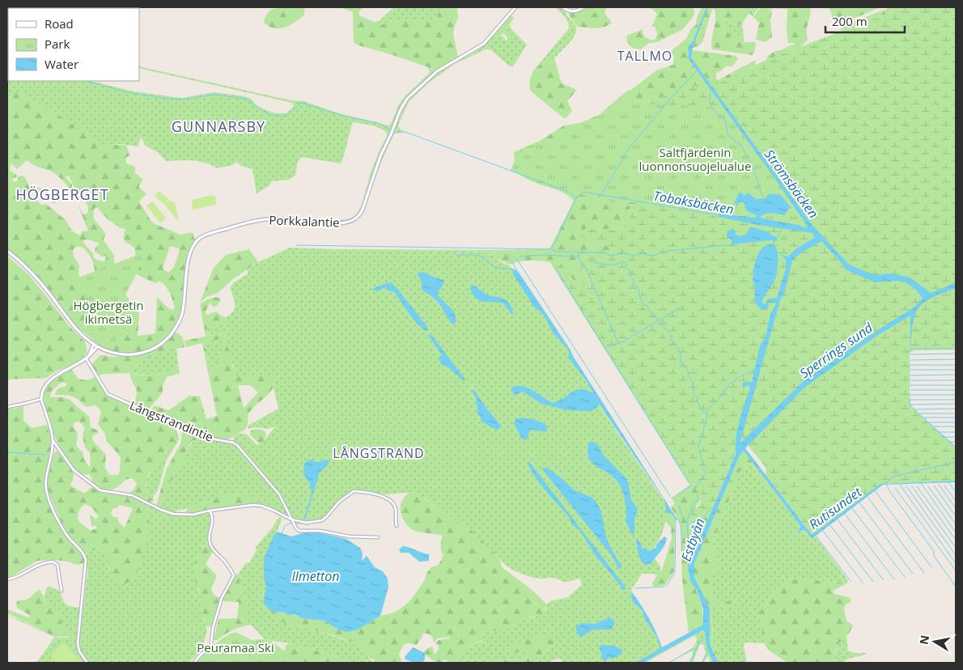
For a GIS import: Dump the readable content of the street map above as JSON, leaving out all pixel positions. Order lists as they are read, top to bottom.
{
  "streets": {
    "street": ["Porkkalantie", "Långstrandintie"]
  },
  "districts": [
    "TALLMO",
    "GUNNARSBY",
    "HÖGBERGET",
    "LÅNGSTRAND"
  ],
  "water": [
    "Strömsbäcken",
    "Tobaksbäcken",
    "Sperrings sund",
    "Rutisundet",
    "Estbyån",
    "Ilmetton"
  ],
  "parks": ["Saltfjärdenin luonnonsuojelualue", "Högbergetin ikimetsä", "Peuramaa Ski"],
  "legend": ["Road", "Park", "Water"],
  "scale_bar": "200 m",
  "north": "left"
}
